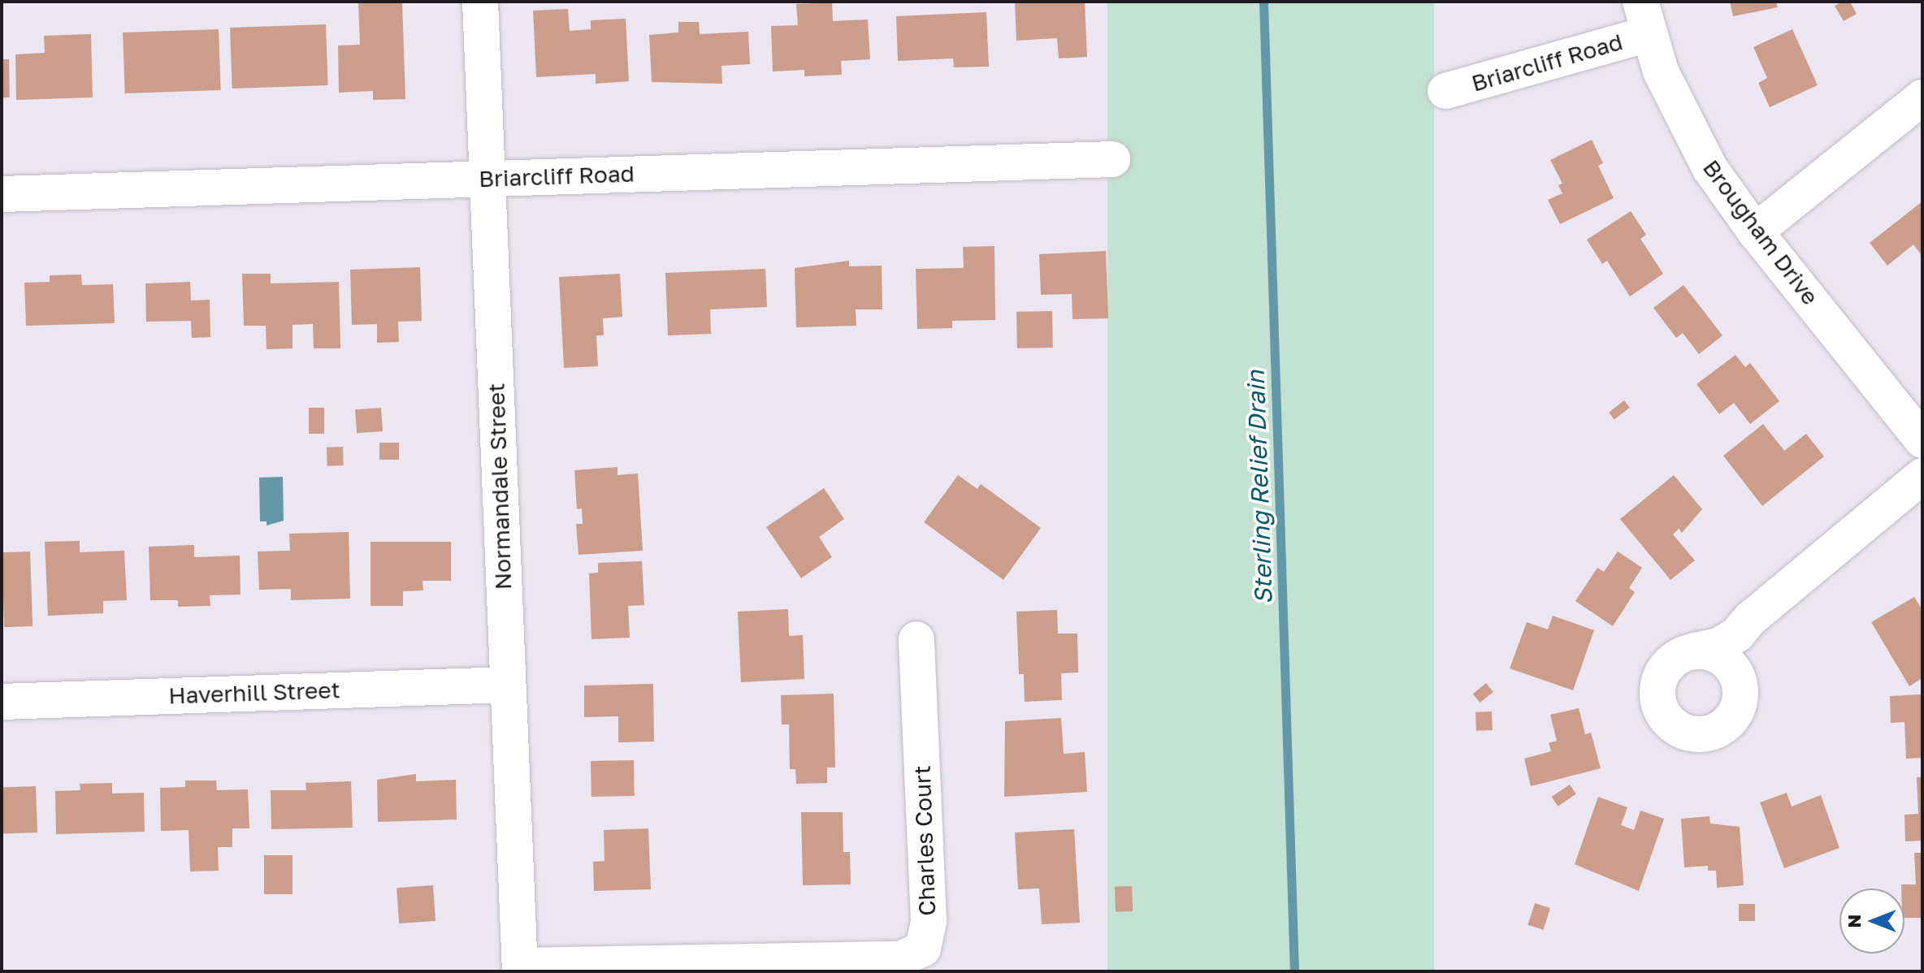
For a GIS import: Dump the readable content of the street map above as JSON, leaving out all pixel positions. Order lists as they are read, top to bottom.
{
  "streets": {
    "street": [
      "Briarcliff Road",
      "Brougham Drive",
      "Normandale Street",
      "Haverhill Street",
      "Charles Court"
    ]
  },
  "crossings": [
    ["Briarcliff Road", "Brougham Drive"],
    ["Briarcliff Road", "Normandale Street"],
    ["Normandale Street", "Haverhill Street"],
    ["Normandale Street", "Charles Court"]
  ],
  "water": ["Sterling Relief Drain"],
  "north": "left"
}
